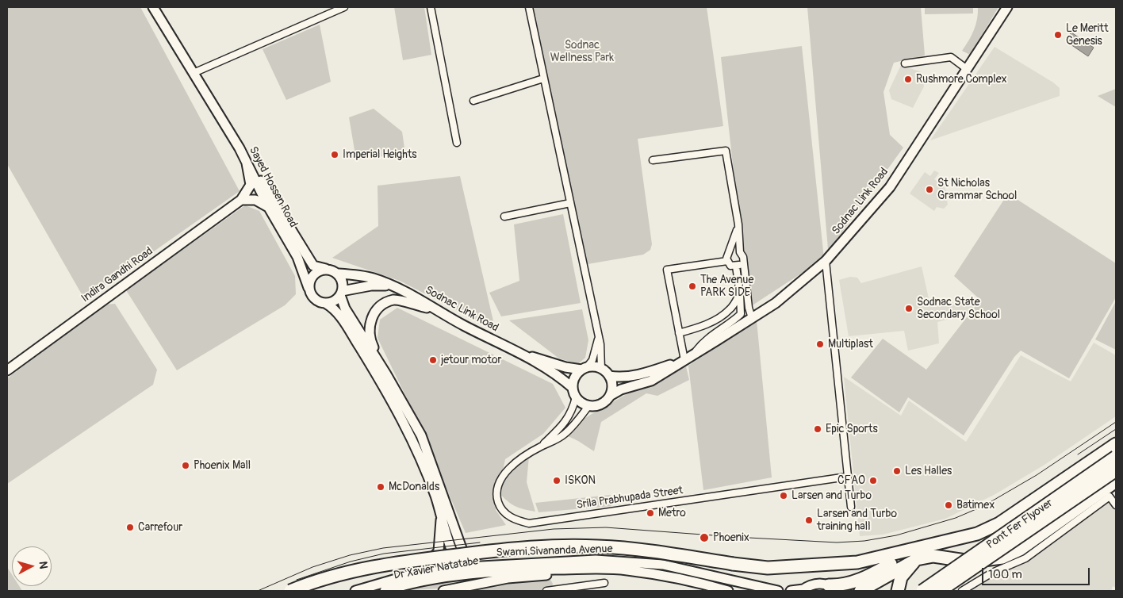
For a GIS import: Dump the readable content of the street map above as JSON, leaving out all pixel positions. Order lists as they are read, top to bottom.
{
  "streets": {
    "highway": ["Pont Fer Flyover"],
    "main road": [
      "Sayed Hossen Road",
      "Sodnac Link Road",
      "Indira Gandhi Road",
      "Swami Sivananda Avenue",
      "Dr Xavier Natatabe"
    ],
    "street": ["Srila Prabhupada Street"]
  },
  "crossings": [
    ["Sayed Hossen Road", "Sodnac Link Road"],
    ["Sayed Hossen Road", "Indira Gandhi Road"]
  ],
  "parks": ["Sodnac Wellness Park"],
  "places": [
    "Le Meritt Genesis",
    "Rushmore Complex",
    "Imperial Heights",
    "St Nicholas Grammar School",
    "The Avenue PARK SIDE",
    "Sodnac State Secondary School",
    "Multiplast",
    "jetour motor",
    "Epic Sports",
    "Phoenix Mall",
    "Les Halles",
    "ISKON",
    "CFAO",
    "McDonalds",
    "Larsen and Turbo",
    "Batimex",
    "Metro",
    "Larsen and Turbo training hall",
    "Carrefour",
    "Phoenix"
  ],
  "scale_bar": "100 m",
  "north": "right"
}
